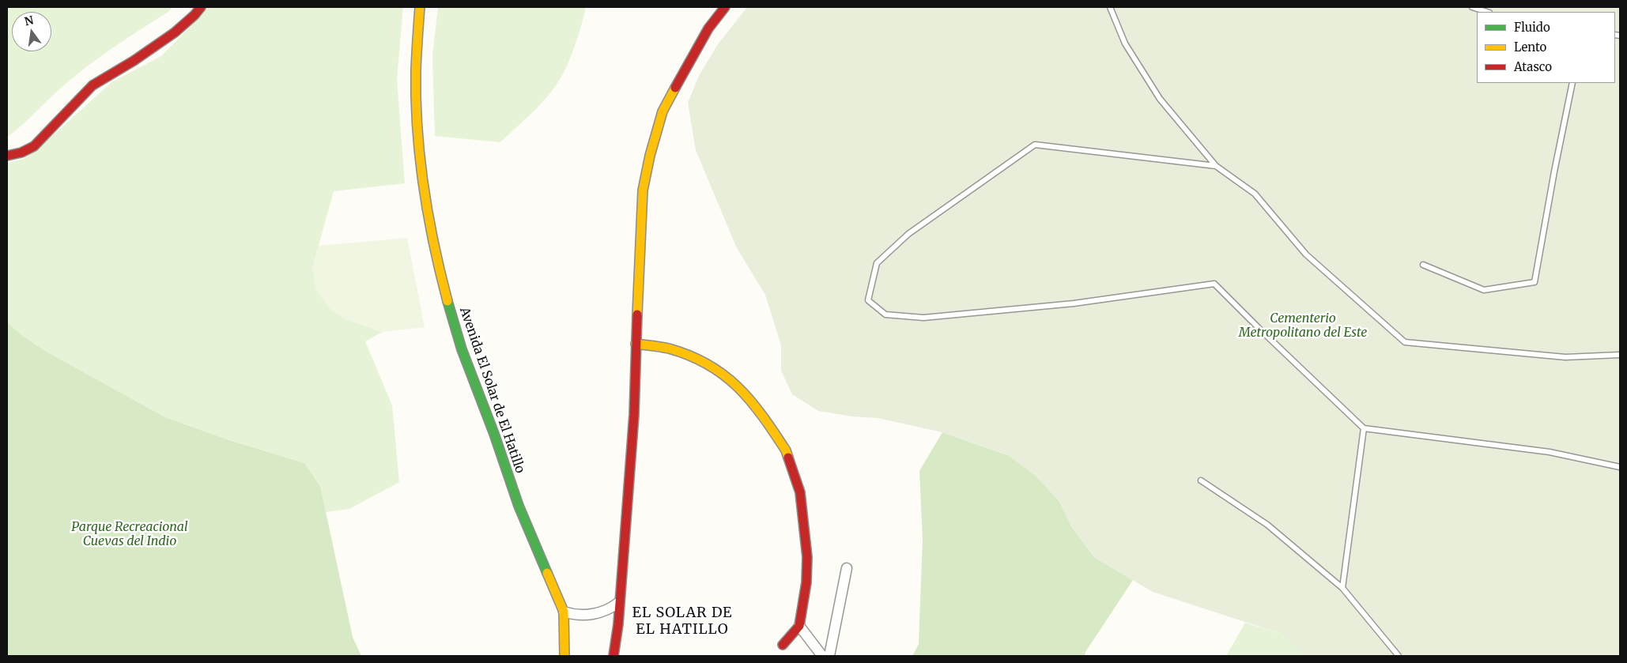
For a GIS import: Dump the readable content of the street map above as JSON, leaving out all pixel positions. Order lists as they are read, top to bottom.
{
  "streets": {
    "street": ["Avenida El Solar de El Hatillo"]
  },
  "districts": ["EL SOLAR DE EL HATILLO"],
  "parks": ["Cementerio Metropolitano del Este", "Parque Recreacional Cuevas del Indio"],
  "legend": ["Fluido", "Lento", "Atasco"],
  "north": "top"
}
